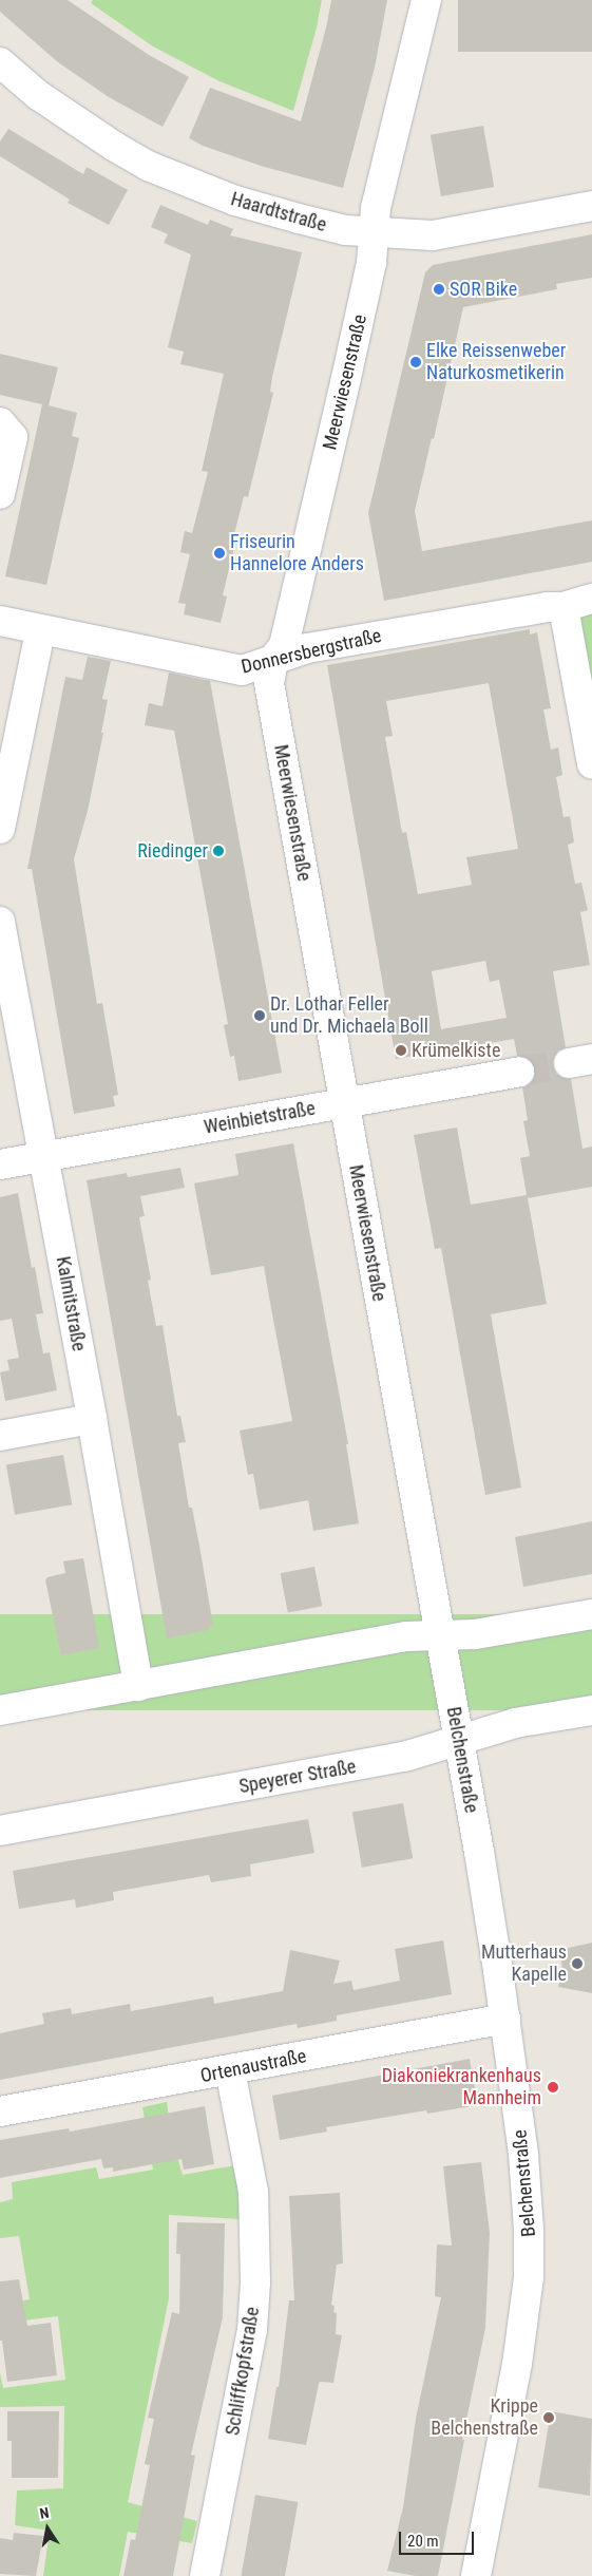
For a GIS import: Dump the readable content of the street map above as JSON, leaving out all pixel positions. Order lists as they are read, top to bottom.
{
  "streets": {
    "street": [
      "Haardtstraße",
      "Meerwiesenstraße",
      "Donnersbergstraße",
      "Weinbietstraße",
      "Kalmitstraße",
      "Belchenstraße",
      "Speyerer Straße",
      "Ortenaustraße",
      "Schliffkopfstraße"
    ]
  },
  "crossings": [
    ["Haardtstraße", "Meerwiesenstraße"],
    ["Meerwiesenstraße", "Donnersbergstraße"],
    ["Meerwiesenstraße", "Weinbietstraße"],
    ["Meerwiesenstraße", "Belchenstraße"],
    ["Weinbietstraße", "Kalmitstraße"],
    ["Belchenstraße", "Speyerer Straße"],
    ["Belchenstraße", "Ortenaustraße"],
    ["Ortenaustraße", "Schliffkopfstraße"]
  ],
  "places": [
    "SOR Bike",
    "Elke Reissenweber Naturkosmetikerin",
    "Friseurin Hannelore Anders",
    "Riedinger",
    "Dr. Lothar Feller und Dr. Michaela Boll",
    "Krümelkiste",
    "Mutterhaus Kapelle",
    "Diakoniekrankenhaus Mannheim",
    "Krippe Belchenstraße"
  ],
  "scale_bar": "20 m",
  "north": "top"
}
